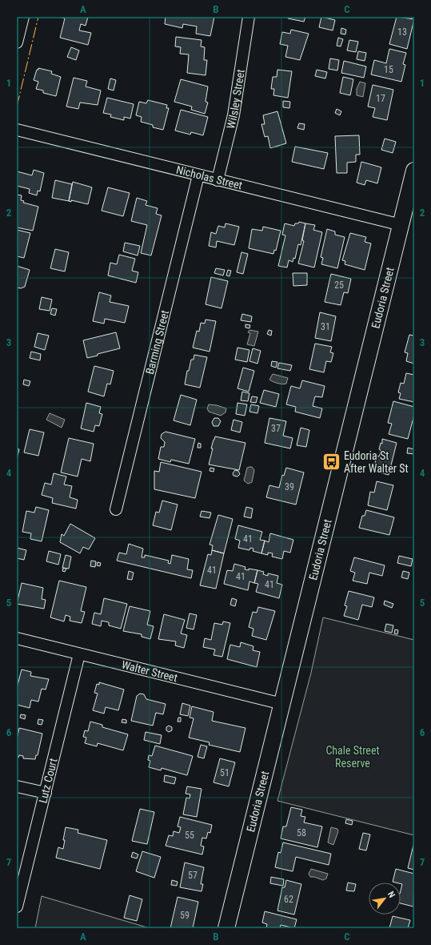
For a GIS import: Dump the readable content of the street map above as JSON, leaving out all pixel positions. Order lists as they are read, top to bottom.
{
  "streets": {
    "main road": ["Eudoria Street"],
    "street": [
      "Wilsley Street",
      "Nicholas Street",
      "Barming Street",
      "Walter Street",
      "Lutz Court"
    ]
  },
  "crossings": [
    ["Wilsley Street", "Nicholas Street"],
    ["Nicholas Street", "Eudoria Street"],
    ["Nicholas Street", "Barming Street"],
    ["Eudoria Street", "Walter Street"],
    ["Walter Street", "Lutz Court"]
  ],
  "parks": ["Chale Street Reserve"],
  "places": {
    "bus stop": ["Eudoria St After Walter St"]
  },
  "house_numbers": [
    "13",
    "15",
    "17",
    "25",
    "31",
    "37",
    "39",
    "41",
    "41",
    "41",
    "41",
    "51",
    "58",
    "55",
    "57",
    "62",
    "59"
  ],
  "north": "top right",
  "grid": {
    "columns": ["A", "B", "C"],
    "rows": [
      "1",
      "2",
      "3",
      "4",
      "5",
      "6",
      "7"
    ]
  }
}
